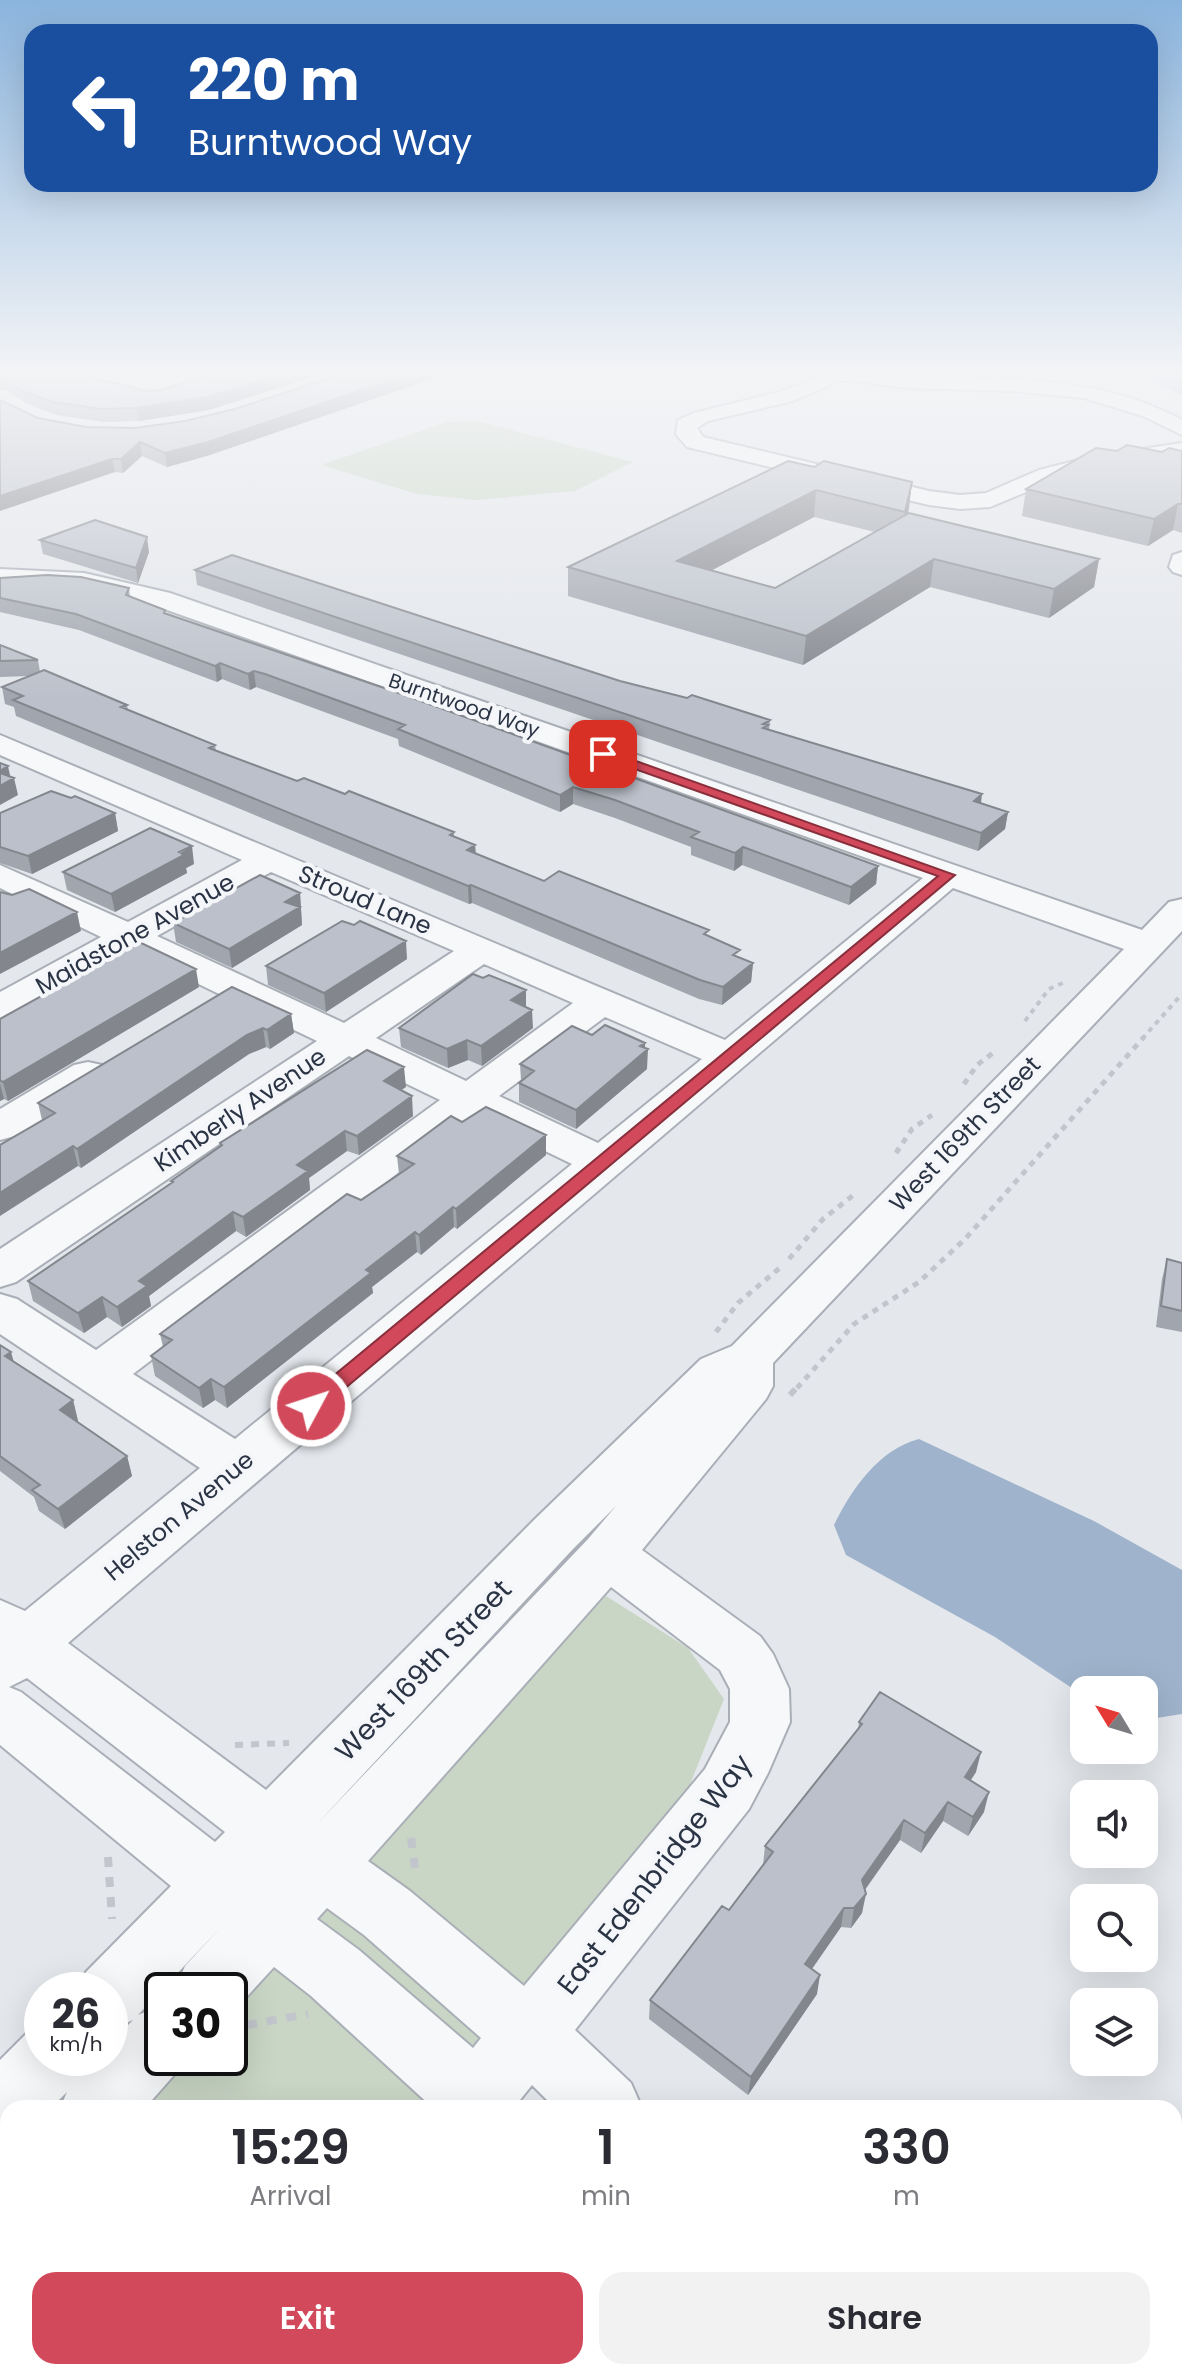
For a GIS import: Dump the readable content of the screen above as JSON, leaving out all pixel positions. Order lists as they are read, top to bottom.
{
  "streets": {
    "street": [
      "Burntwood Way",
      "Stroud Lane",
      "Maidstone Avenue",
      "Kimberly Avenue",
      "West 169th Street",
      "Helston Avenue",
      "East Edenbridge Way"
    ]
  },
  "crossings": [
    ["Burntwood Way", "West 169th Street"],
    ["Burntwood Way", "Helston Avenue"],
    ["Stroud Lane", "Maidstone Avenue"],
    ["Stroud Lane", "Kimberly Avenue"],
    ["Stroud Lane", "Helston Avenue"]
  ],
  "north": "top left",
  "page": {
    "turn": ["220 m", "Burntwood Way"],
    "speed": "26 km/h",
    "limit": "30",
    "eta": [
      "15:29",
      "Arrival",
      "1",
      "min",
      "330",
      "m"
    ],
    "buttons": ["Exit", "Share"]
  }
}
